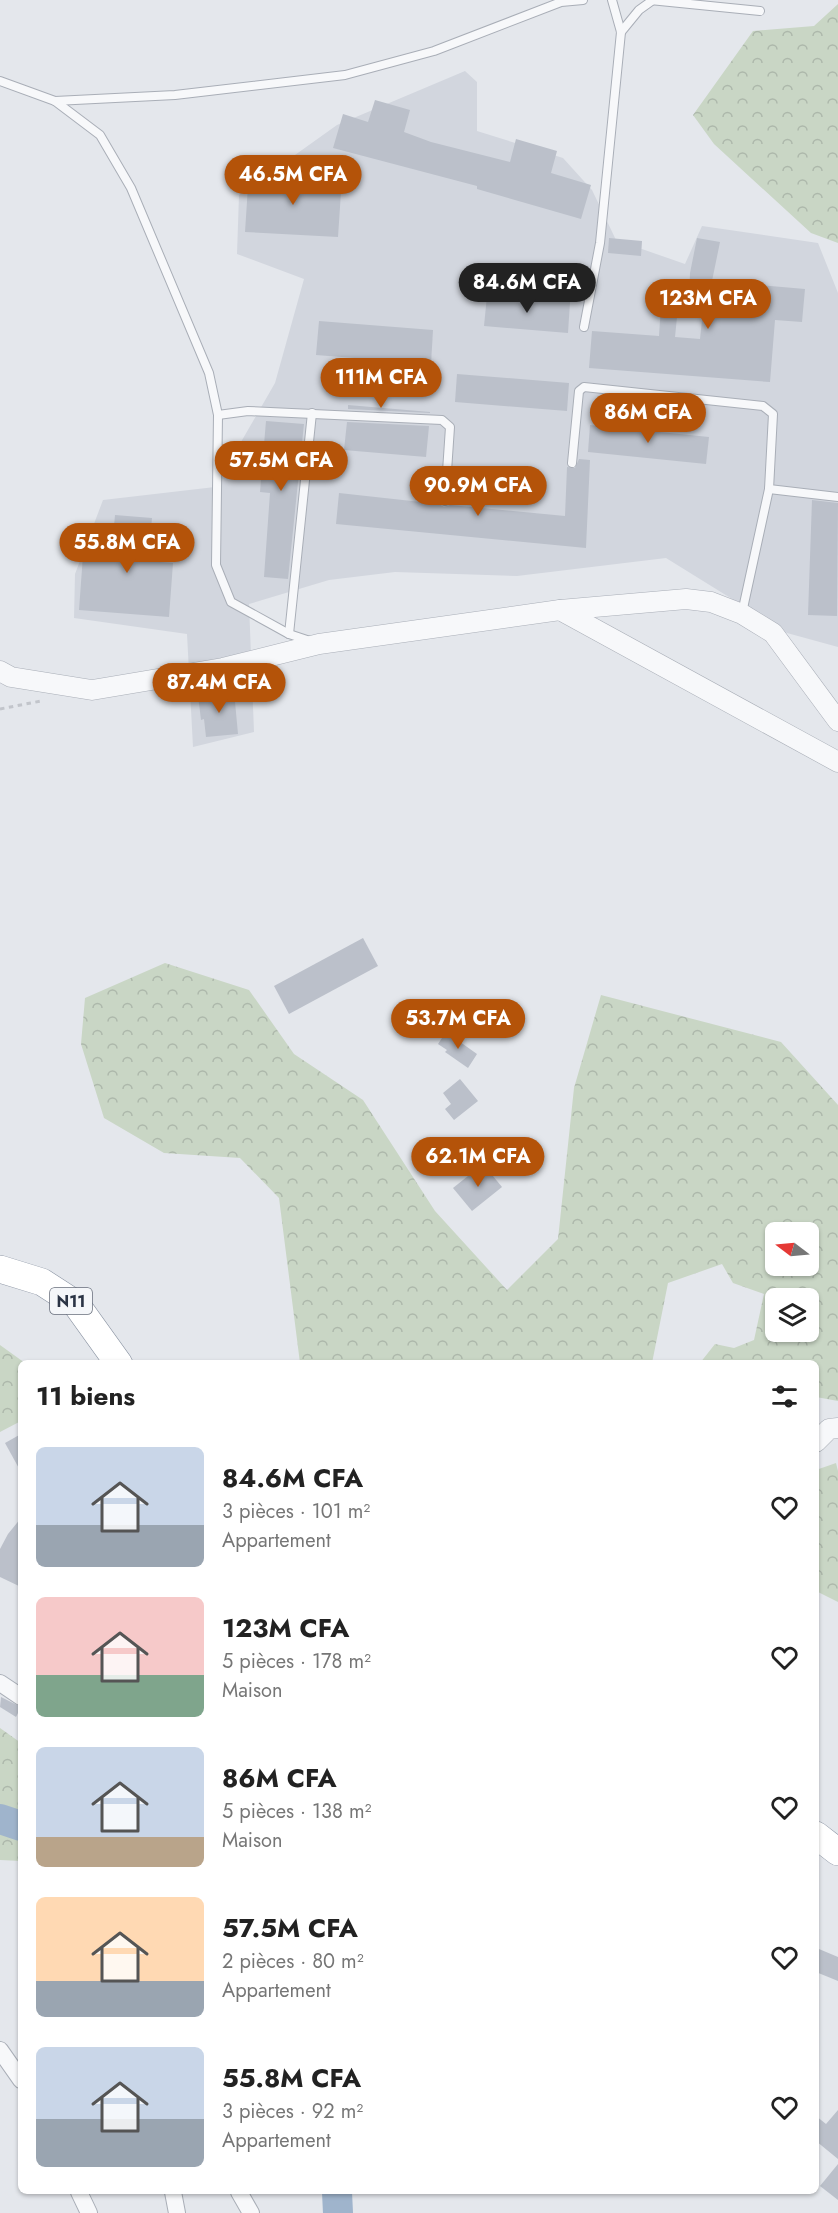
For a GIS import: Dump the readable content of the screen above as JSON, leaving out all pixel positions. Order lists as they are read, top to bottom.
{
  "streets": {
    "highway": ["N11"]
  },
  "north": "left",
  "page": {
    "price": [
      "46.5M CFA",
      "84.6M CFA",
      "123M CFA",
      "111M CFA",
      "86M CFA",
      "57.5M CFA",
      "90.9M CFA",
      "55.8M CFA",
      "87.4M CFA",
      "53.7M CFA",
      "62.1M CFA"
    ],
    "heading": "11 biens",
    "list": [
      {
        "name": "84.6M CFA",
        "note": "3 pièces · 101 m² · Appartement"
      },
      {
        "name": "123M CFA",
        "note": "5 pièces · 178 m² · Maison"
      },
      {
        "name": "86M CFA",
        "note": "5 pièces · 138 m² · Maison"
      },
      {
        "name": "57.5M CFA",
        "note": "2 pièces · 80 m² · Appartement"
      },
      {
        "name": "55.8M CFA",
        "note": "3 pièces · 92 m² · Appartement"
      }
    ]
  }
}
